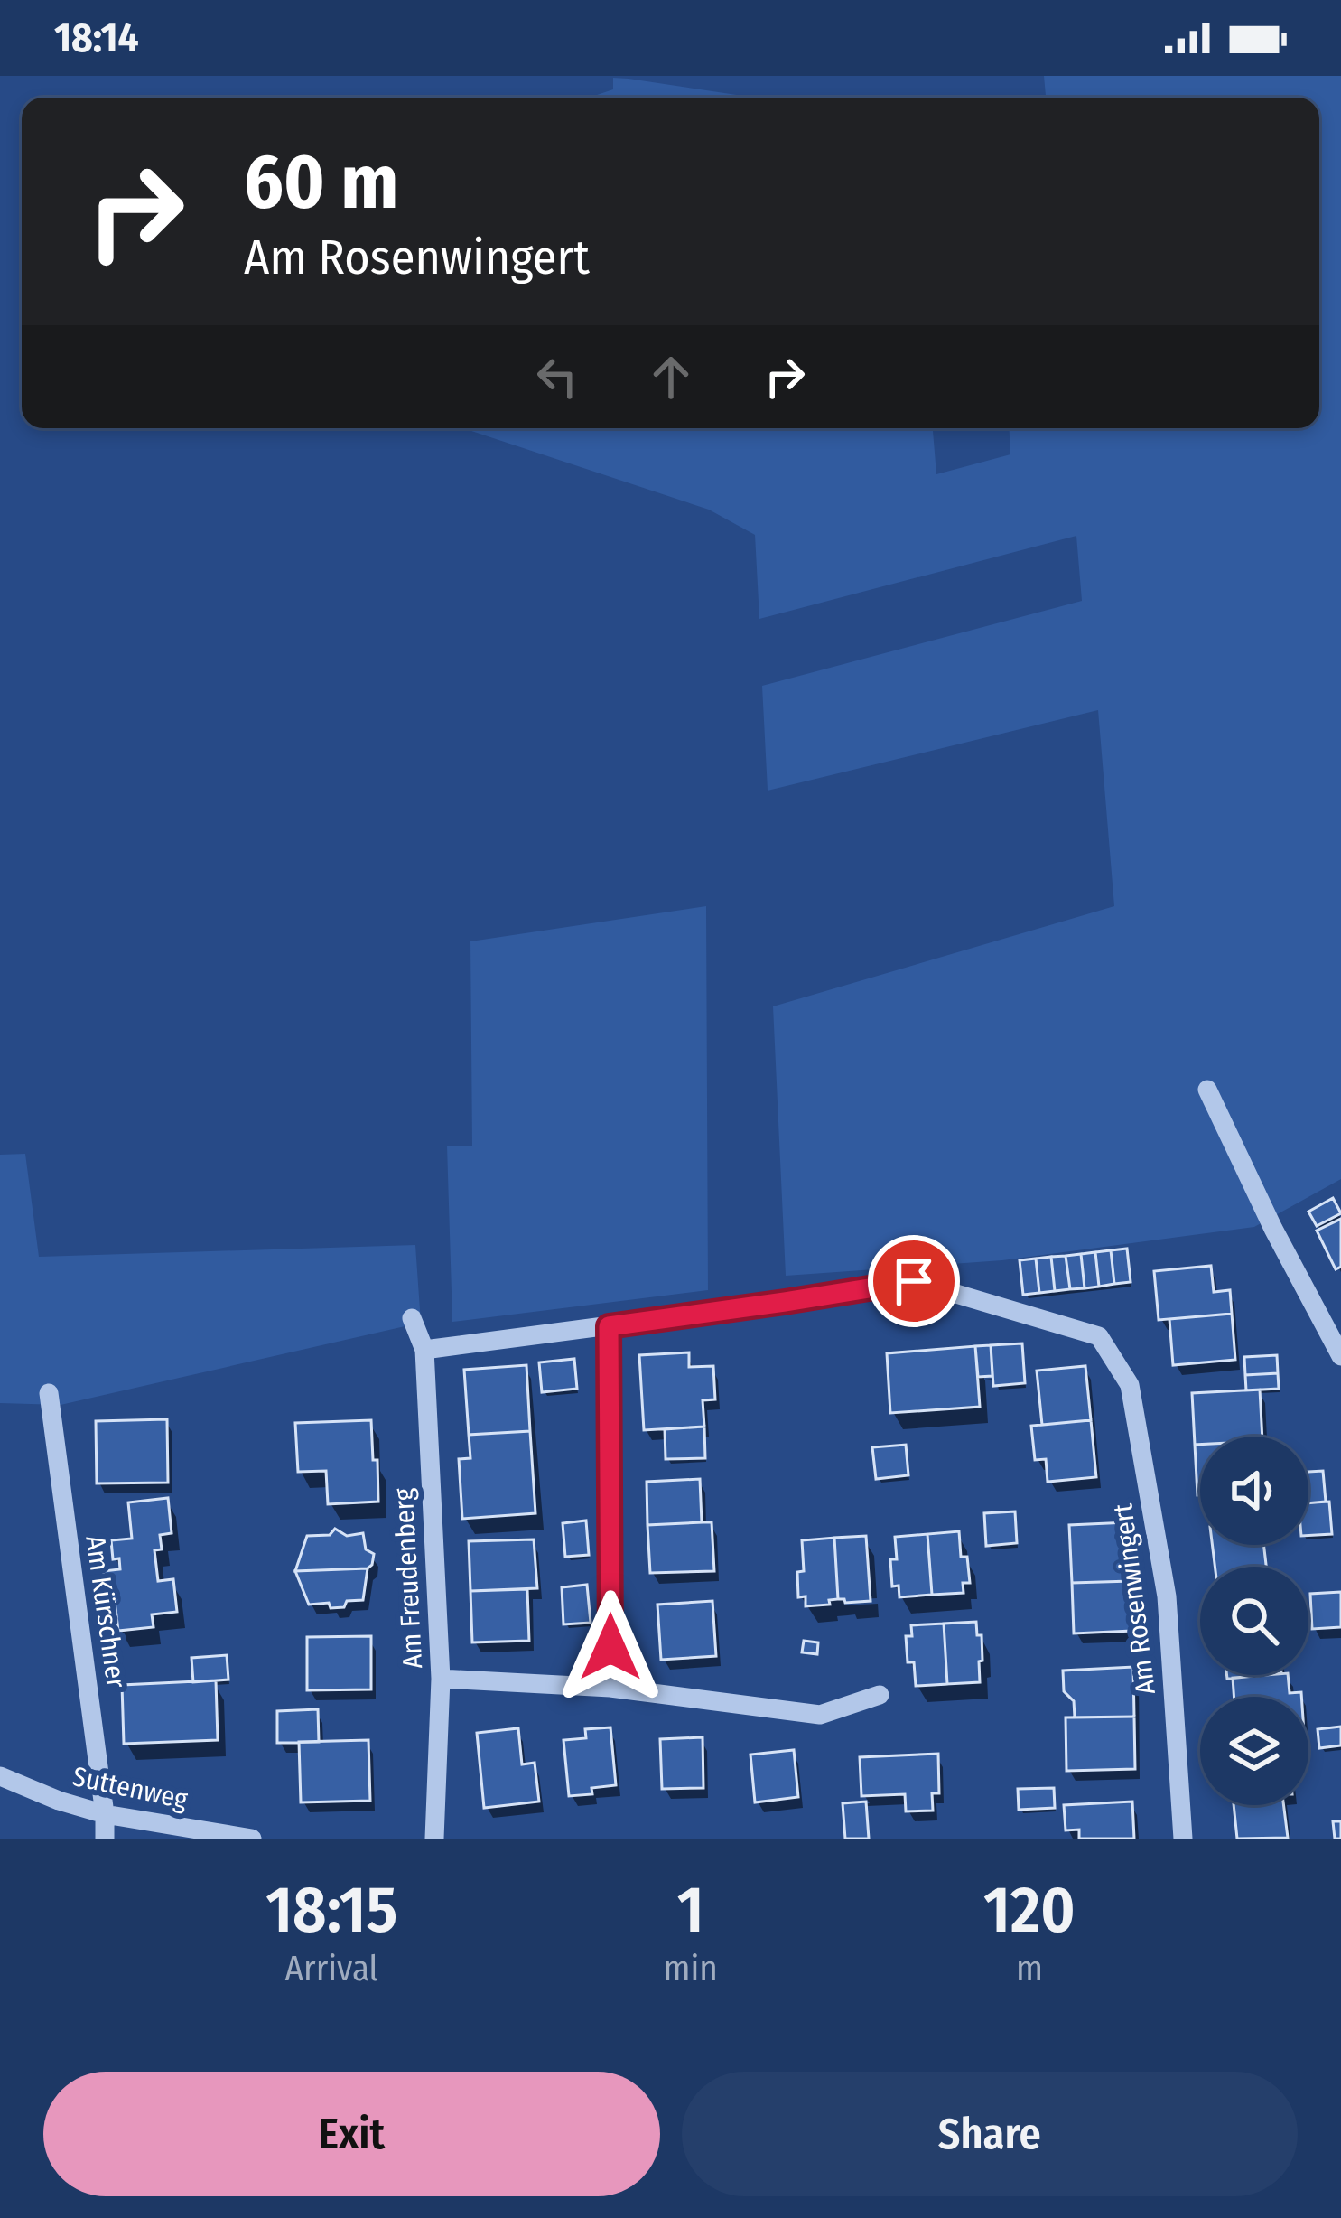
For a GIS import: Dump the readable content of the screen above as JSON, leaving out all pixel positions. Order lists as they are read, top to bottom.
{
  "streets": {
    "street": [
      "Am Freudenberg",
      "Am Rosenwingert",
      "Am Kürschner",
      "Suttenweg"
    ]
  },
  "crossings": [
    ["Am Freudenberg", "Am Rosenwingert"],
    ["Am Kürschner", "Suttenweg"]
  ],
  "page": {
    "status": "18:14",
    "turn": ["60 m", "Am Rosenwingert"],
    "eta": [
      "18:15",
      "Arrival",
      "1",
      "min",
      "120",
      "m"
    ],
    "buttons": ["Exit", "Share"]
  }
}
